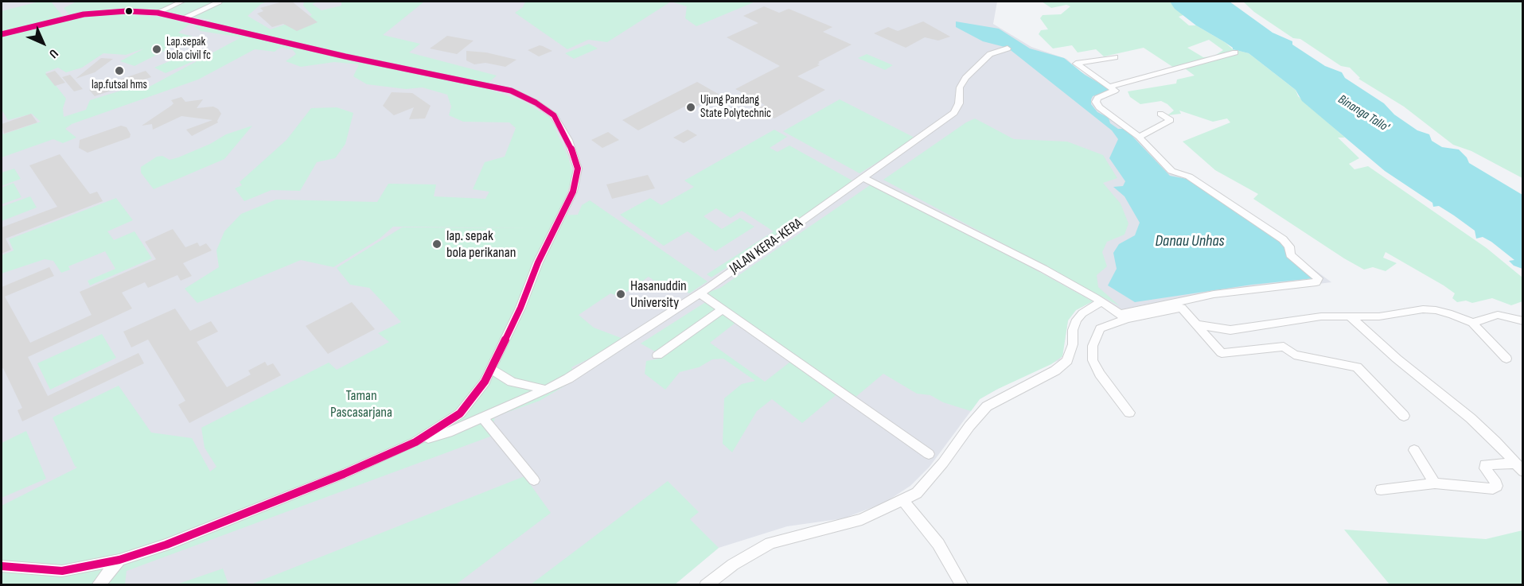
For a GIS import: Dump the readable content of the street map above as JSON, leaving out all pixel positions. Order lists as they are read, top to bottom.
{
  "streets": {
    "street": ["JALAN KERA-KERA"]
  },
  "water": ["Binanga Tallo'", "Danau Unhas"],
  "parks": ["Taman Pascasarjana"],
  "places": [
    "Lap.sepak bola civil fc",
    "lap.futsal hms",
    "Ujung Pandang State Polytechnic",
    "lap. sepak bola perikanan",
    "Hasanuddin University"
  ],
  "north": "bottom right"
}
